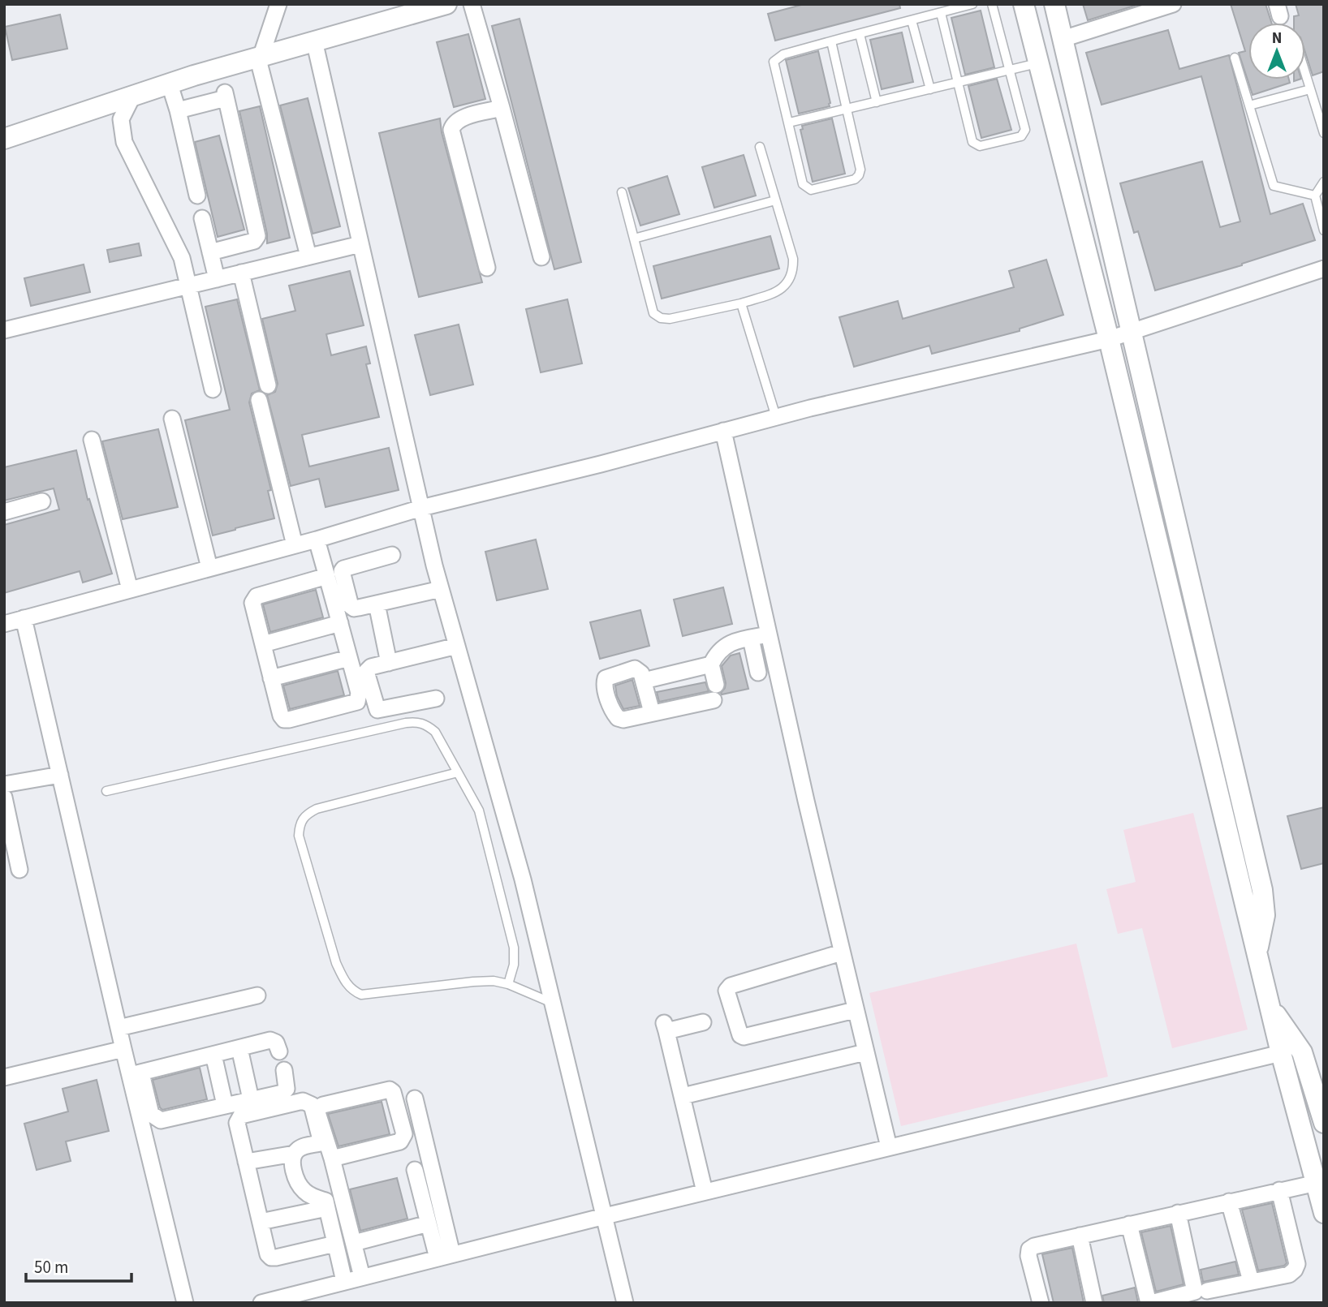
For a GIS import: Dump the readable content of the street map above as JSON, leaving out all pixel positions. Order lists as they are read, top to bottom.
{
  "scale_bar": "50 m",
  "north": "top"
}
